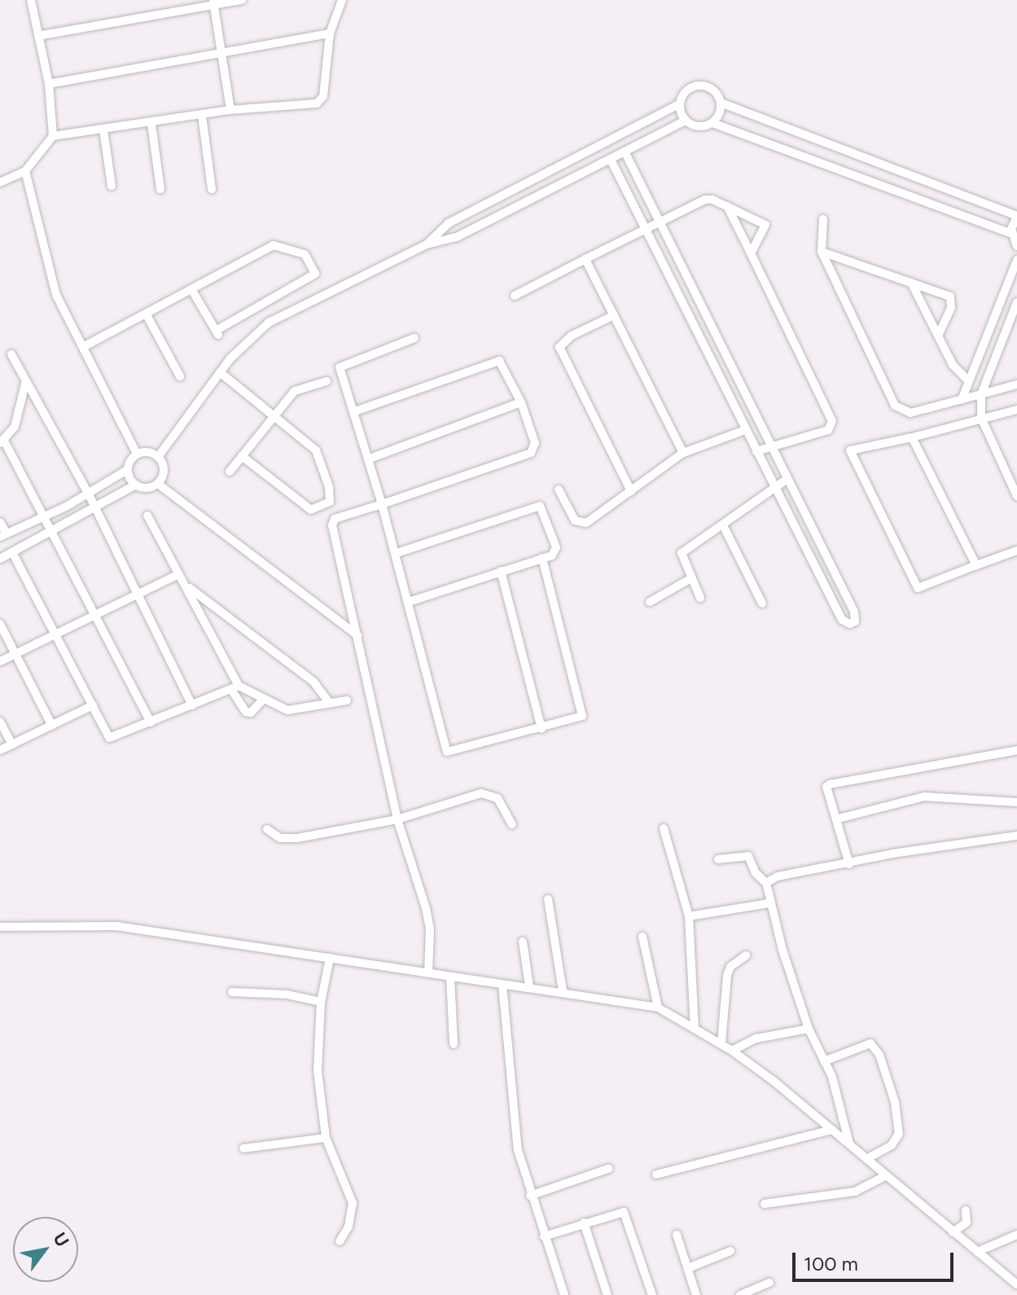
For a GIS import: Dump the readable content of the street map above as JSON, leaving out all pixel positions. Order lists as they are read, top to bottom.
{
  "scale_bar": "100 m",
  "north": "top right"
}
